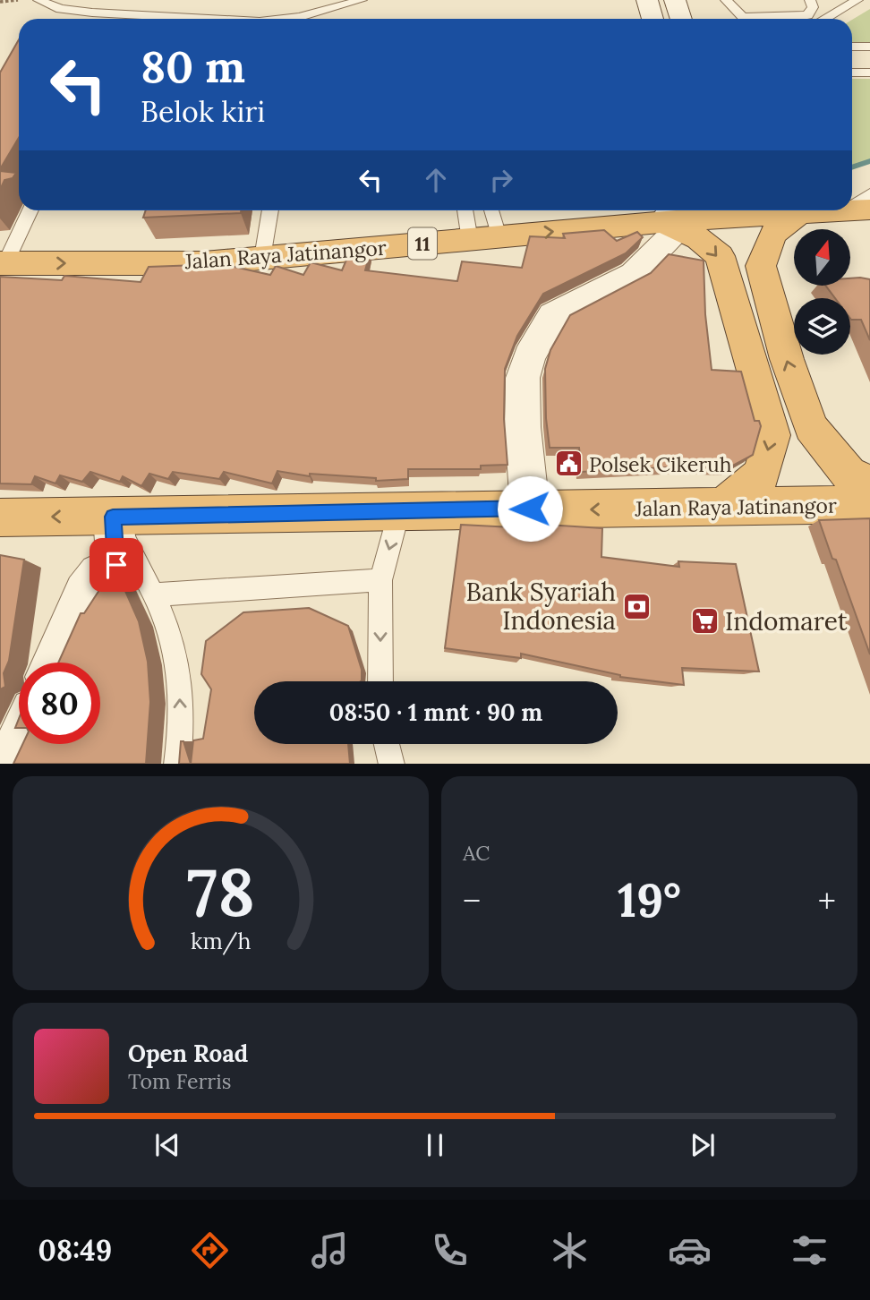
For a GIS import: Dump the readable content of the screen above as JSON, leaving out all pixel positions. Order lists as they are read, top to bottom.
{
  "streets": {
    "highway": ["11", "Jalan Raya Jatinangor"]
  },
  "places": {
    "public building": ["Polsek Cikeruh"],
    "bank": ["Bank Syariah Indonesia"],
    "supermarket": ["Indomaret"]
  },
  "north": "top",
  "page": {
    "turn": ["80 m", "Belok kiri"],
    "limit": "80",
    "trip": "08:50 · 1 mnt · 90 m",
    "tile": "AC",
    "heat": ["−", "19°", "+"],
    "song": ["Open Road", "Tom Ferris"],
    "tabs": "08:49",
    "gauge": ["78", "km/h"]
  }
}
